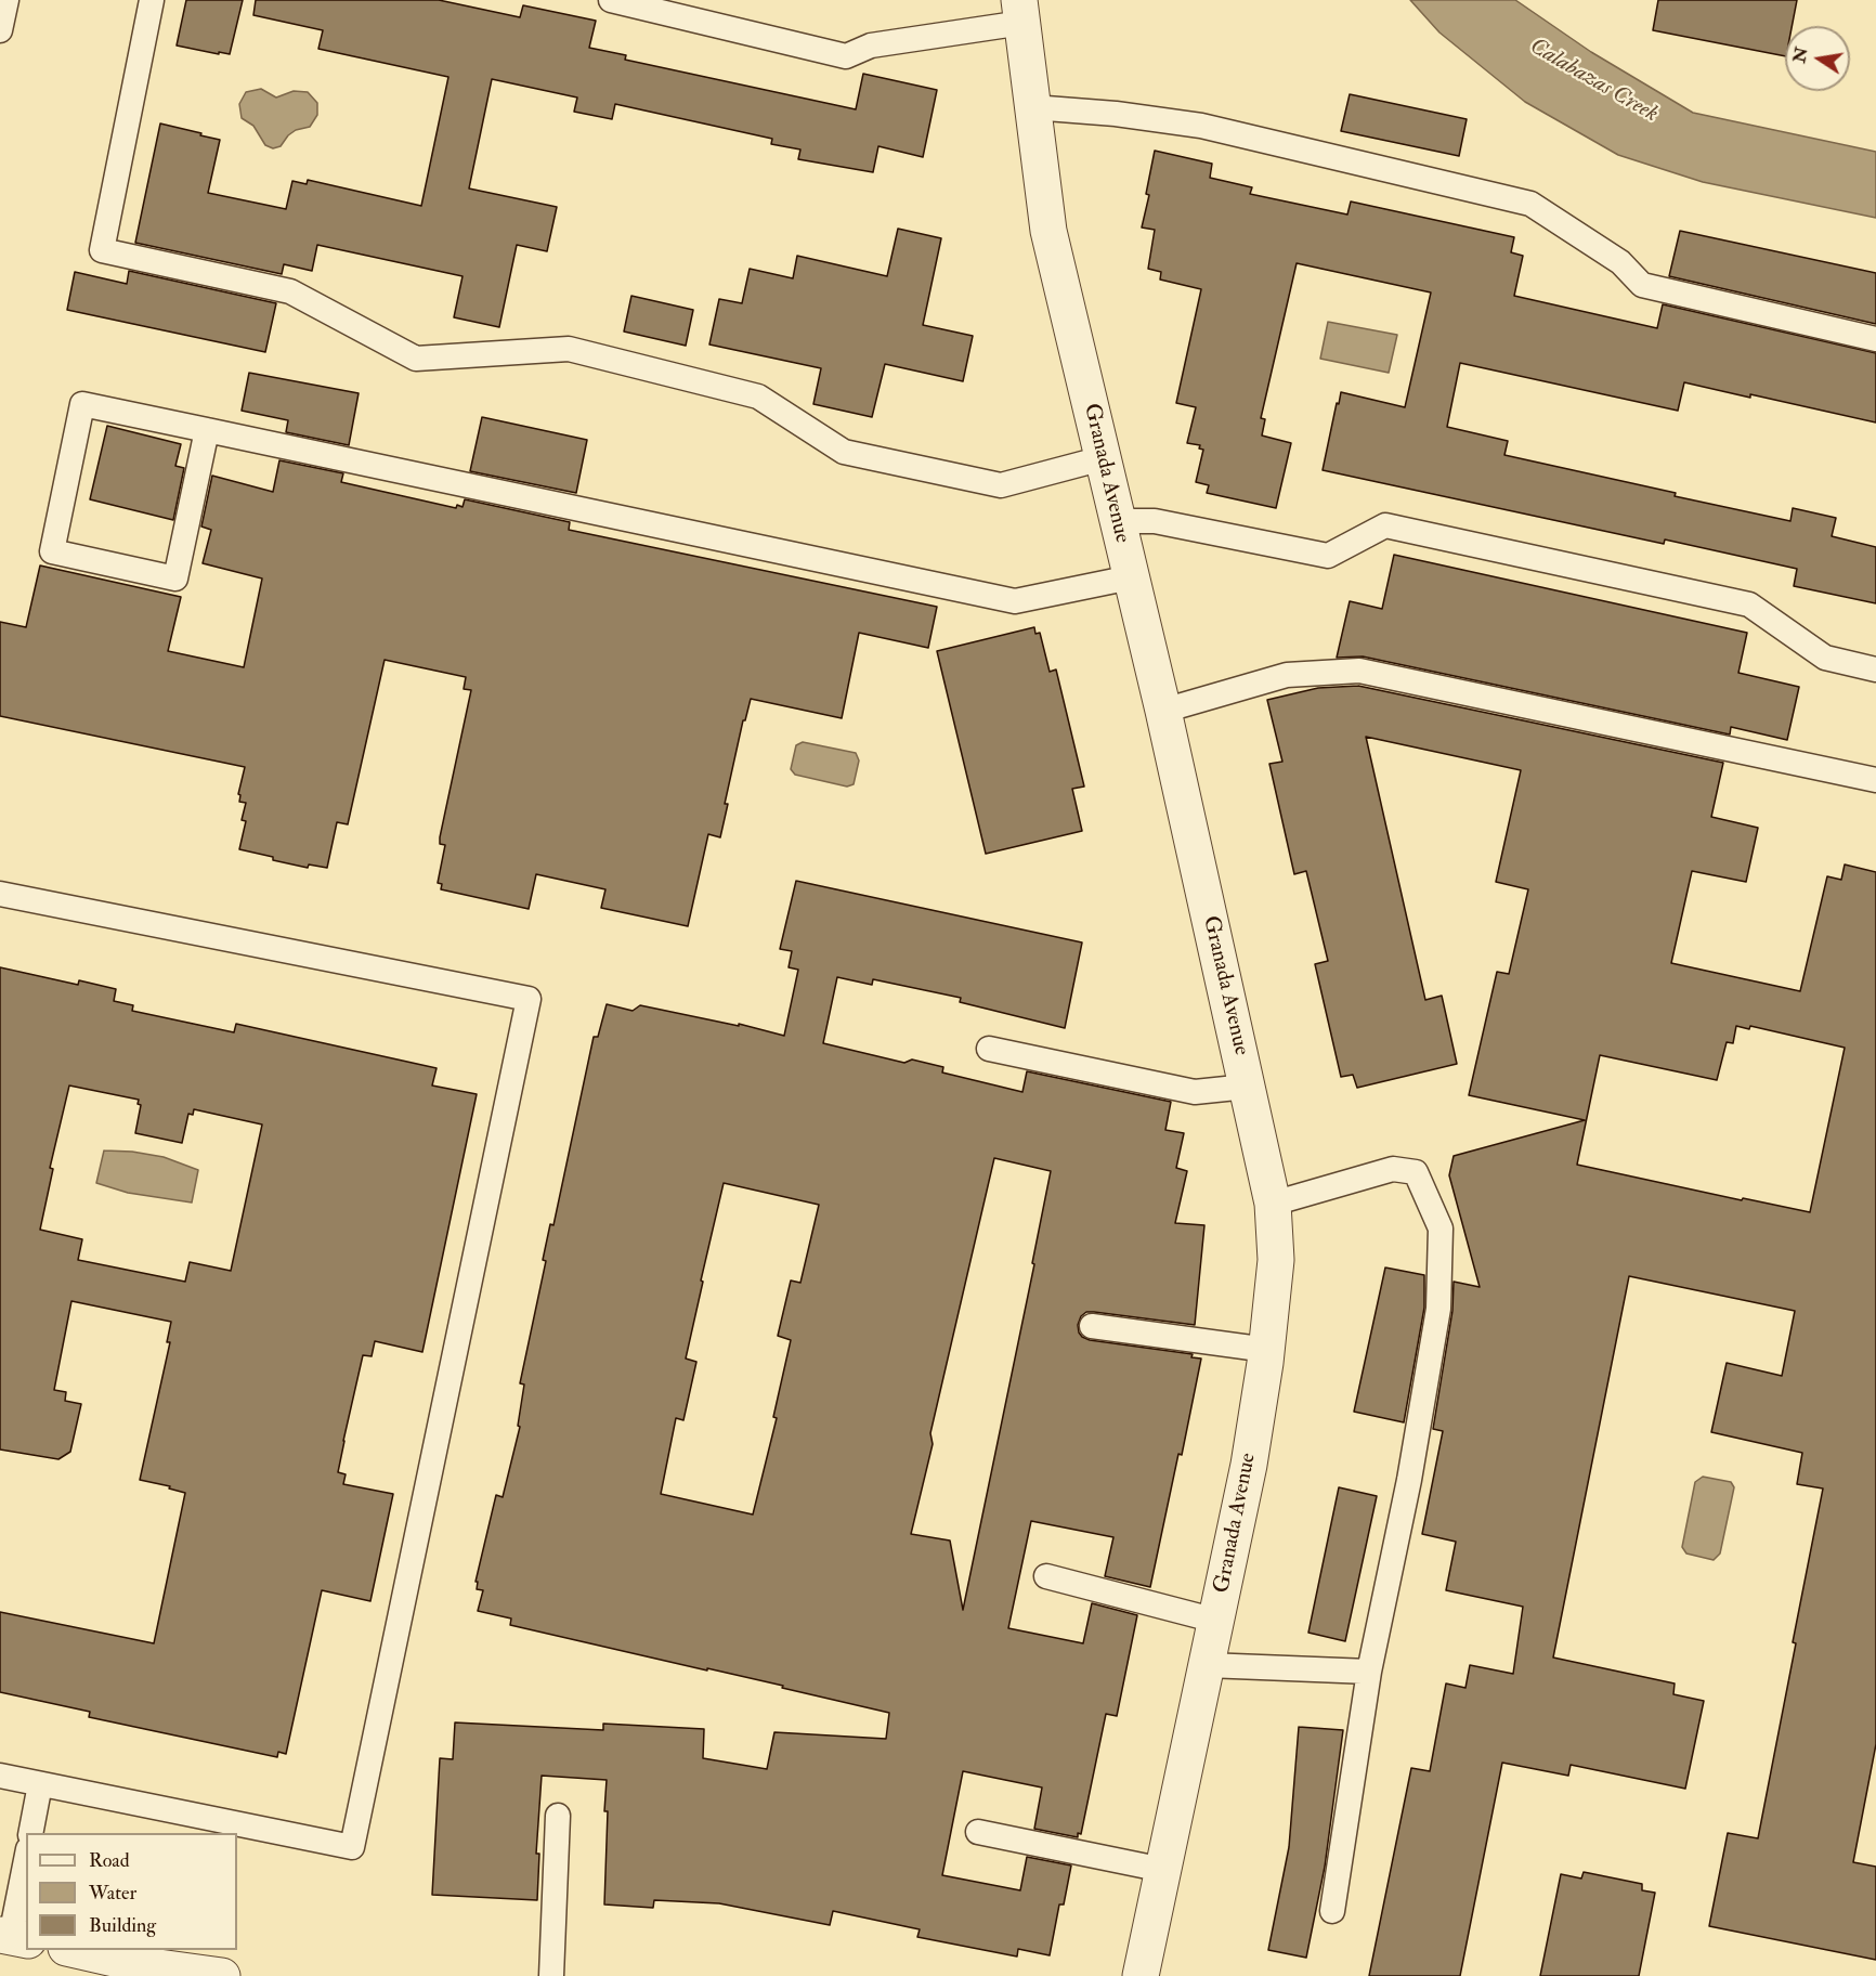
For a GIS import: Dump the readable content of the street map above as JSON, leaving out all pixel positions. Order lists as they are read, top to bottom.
{
  "streets": {
    "street": ["Granada Avenue"]
  },
  "water": ["Calabazas Creek"],
  "legend": ["Road", "Water", "Building"],
  "north": "left"
}
